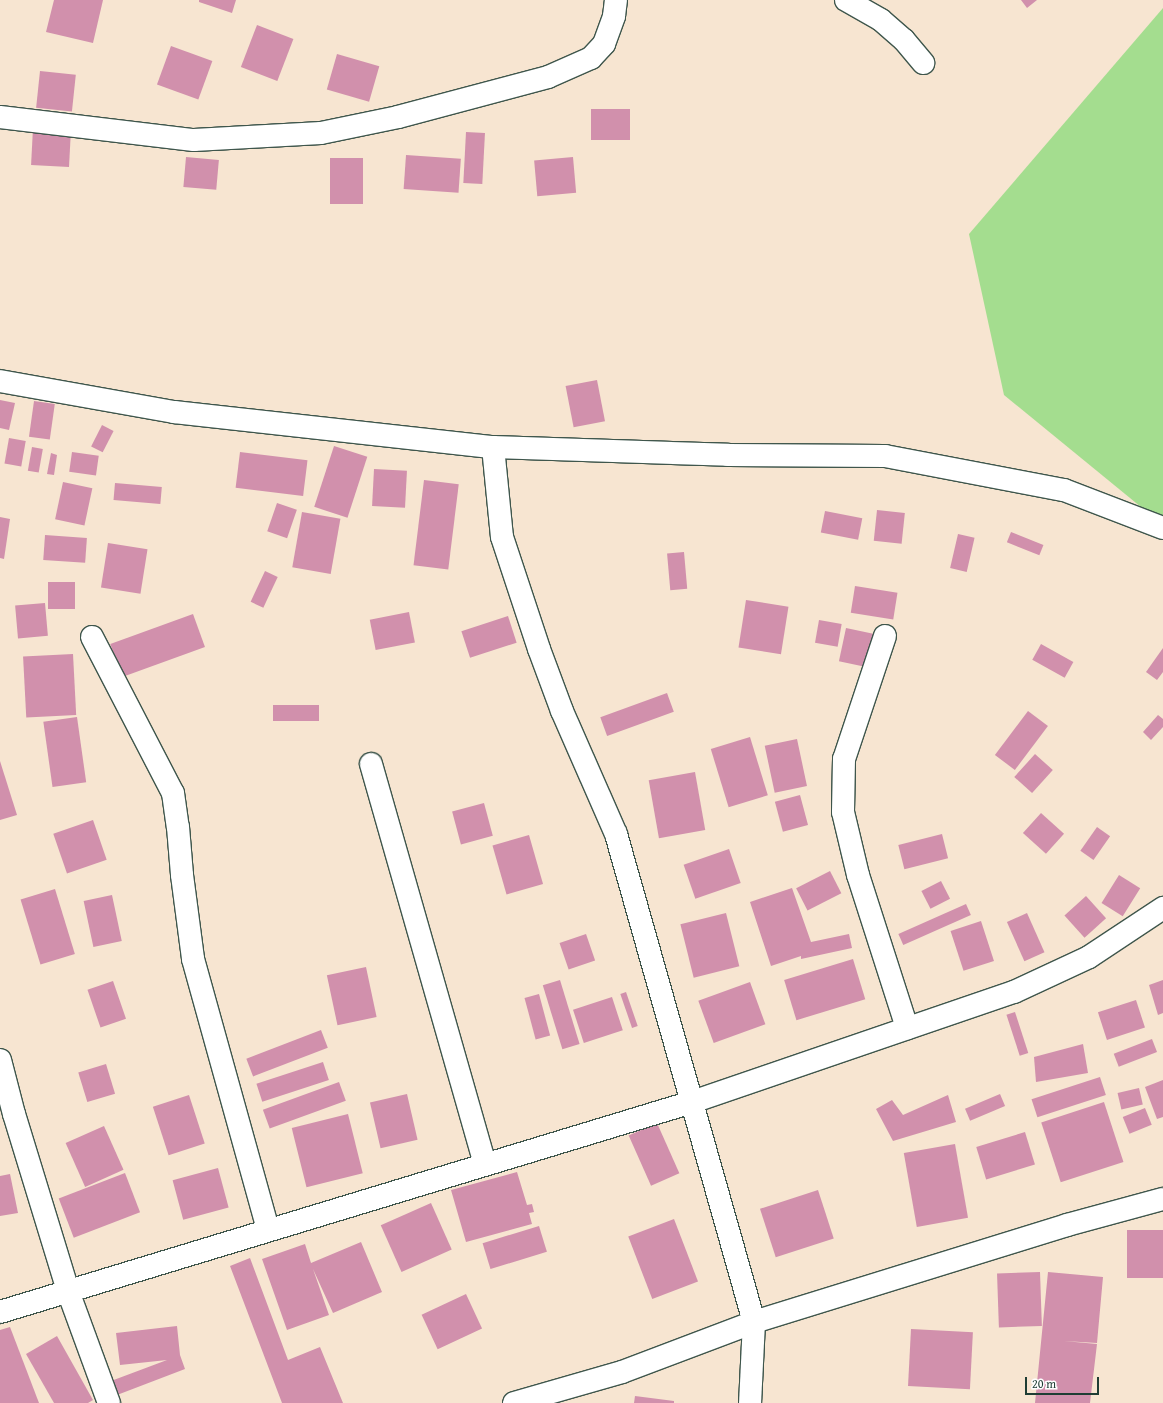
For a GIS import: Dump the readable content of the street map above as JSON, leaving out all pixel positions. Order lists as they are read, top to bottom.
{
  "scale_bar": "20 m"
}
